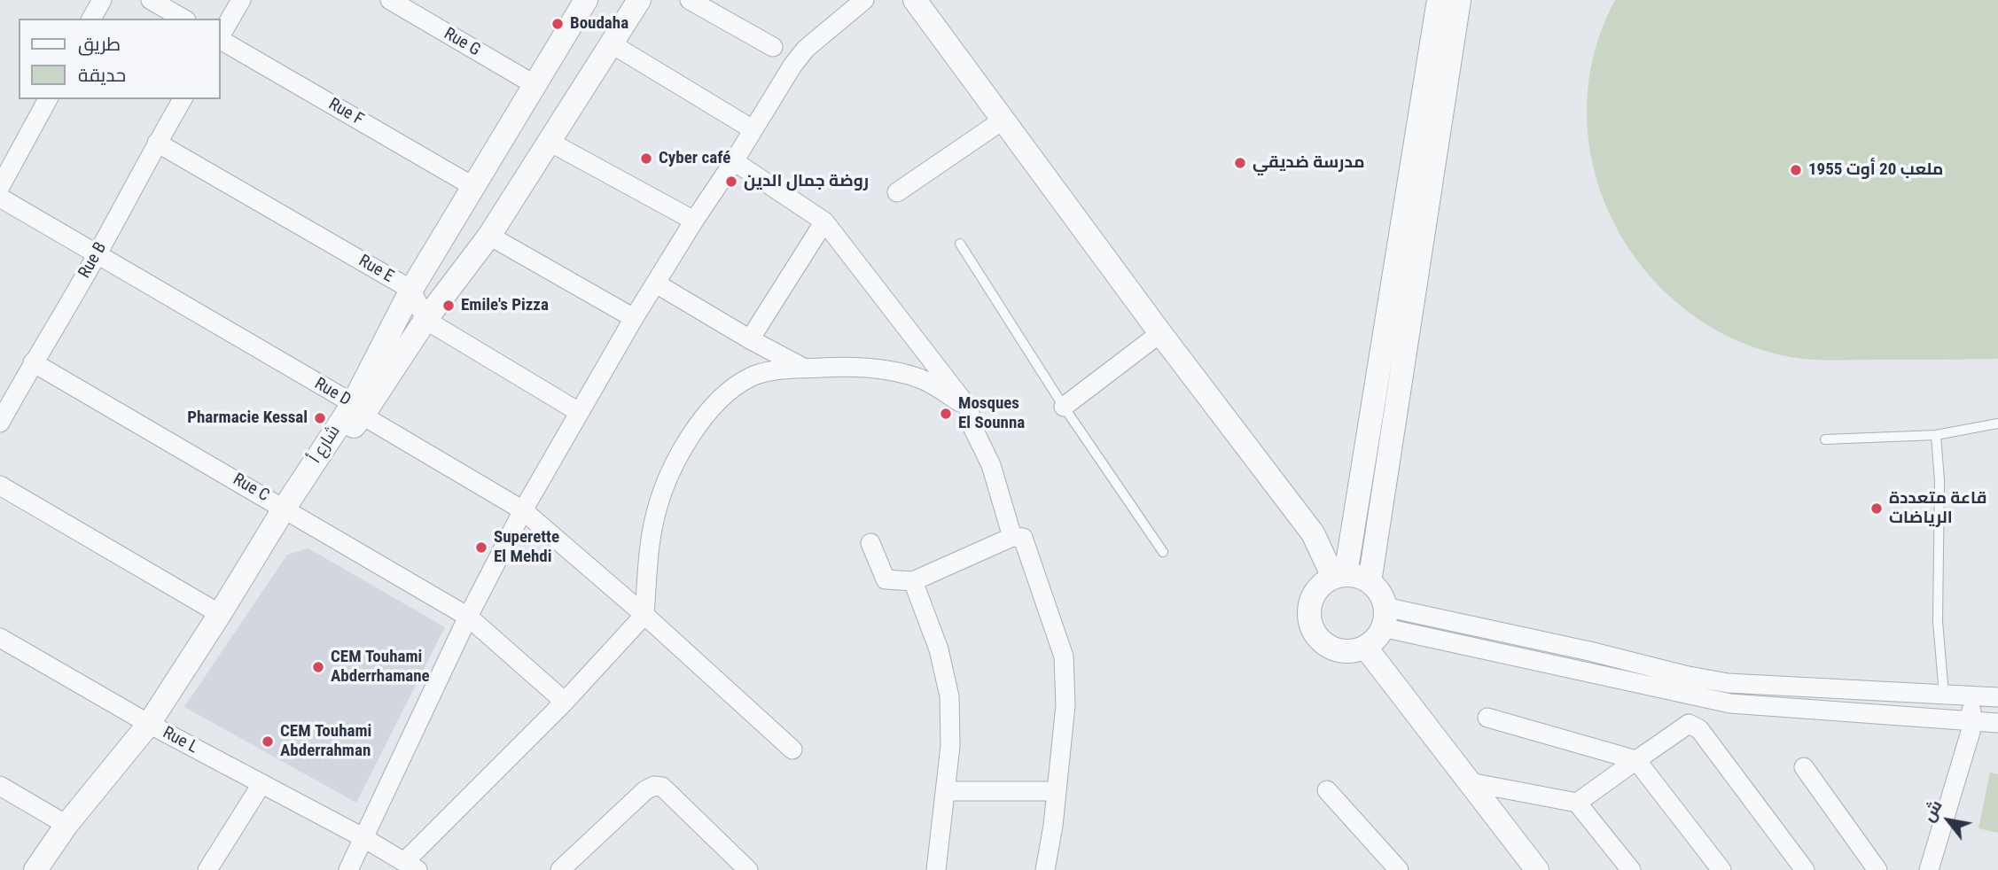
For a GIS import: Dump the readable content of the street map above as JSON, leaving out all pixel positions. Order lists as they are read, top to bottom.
{
  "streets": {
    "street": [
      "Rue G",
      "Rue F",
      "Rue B",
      "Rue E",
      "Rue D",
      "شارع أ",
      "Rue C",
      "Rue L"
    ]
  },
  "crossings": [
    ["Rue G", "شارع أ"],
    ["Rue F", "شارع أ"],
    ["Rue B", "Rue E"],
    ["Rue B", "Rue D"],
    ["Rue B", "Rue C"],
    ["Rue E", "شارع أ"],
    ["Rue D", "شارع أ"],
    ["شارع أ", "Rue C"],
    ["شارع أ", "Rue L"]
  ],
  "places": [
    "Boudaha",
    "Cyber café",
    "مدرسة ضديقي",
    "ملعب 20 أوت 1955",
    "روضة جمال الدين",
    "Emile's Pizza",
    "Mosques El Sounna",
    "Pharmacie Kessal",
    "قاعة متعددة الرياضات",
    "Superette El Mehdi",
    "CEM Touhami Abderrhamane",
    "CEM Touhami Abderrahman"
  ],
  "legend": ["طريق", "حديقة"],
  "north": "top left"
}
